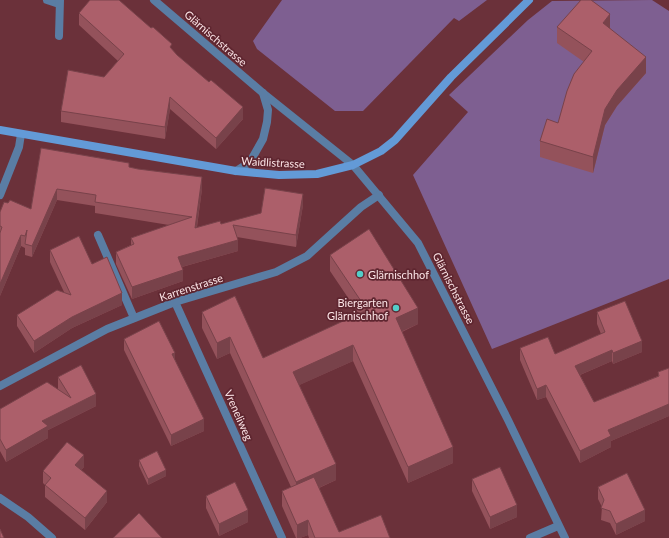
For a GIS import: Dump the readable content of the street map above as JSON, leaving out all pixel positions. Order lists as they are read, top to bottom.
{
  "streets": {
    "main road": ["Waidlistrasse"],
    "street": ["Glärnischstrasse", "Karrenstrasse", "Vreneliweg"]
  },
  "crossings": [
    ["Glärnischstrasse", "Waidlistrasse"],
    ["Glärnischstrasse", "Karrenstrasse"],
    ["Karrenstrasse", "Vreneliweg"]
  ],
  "places": ["Glärnischhof", "Biergarten Glärnischhof"]
}
